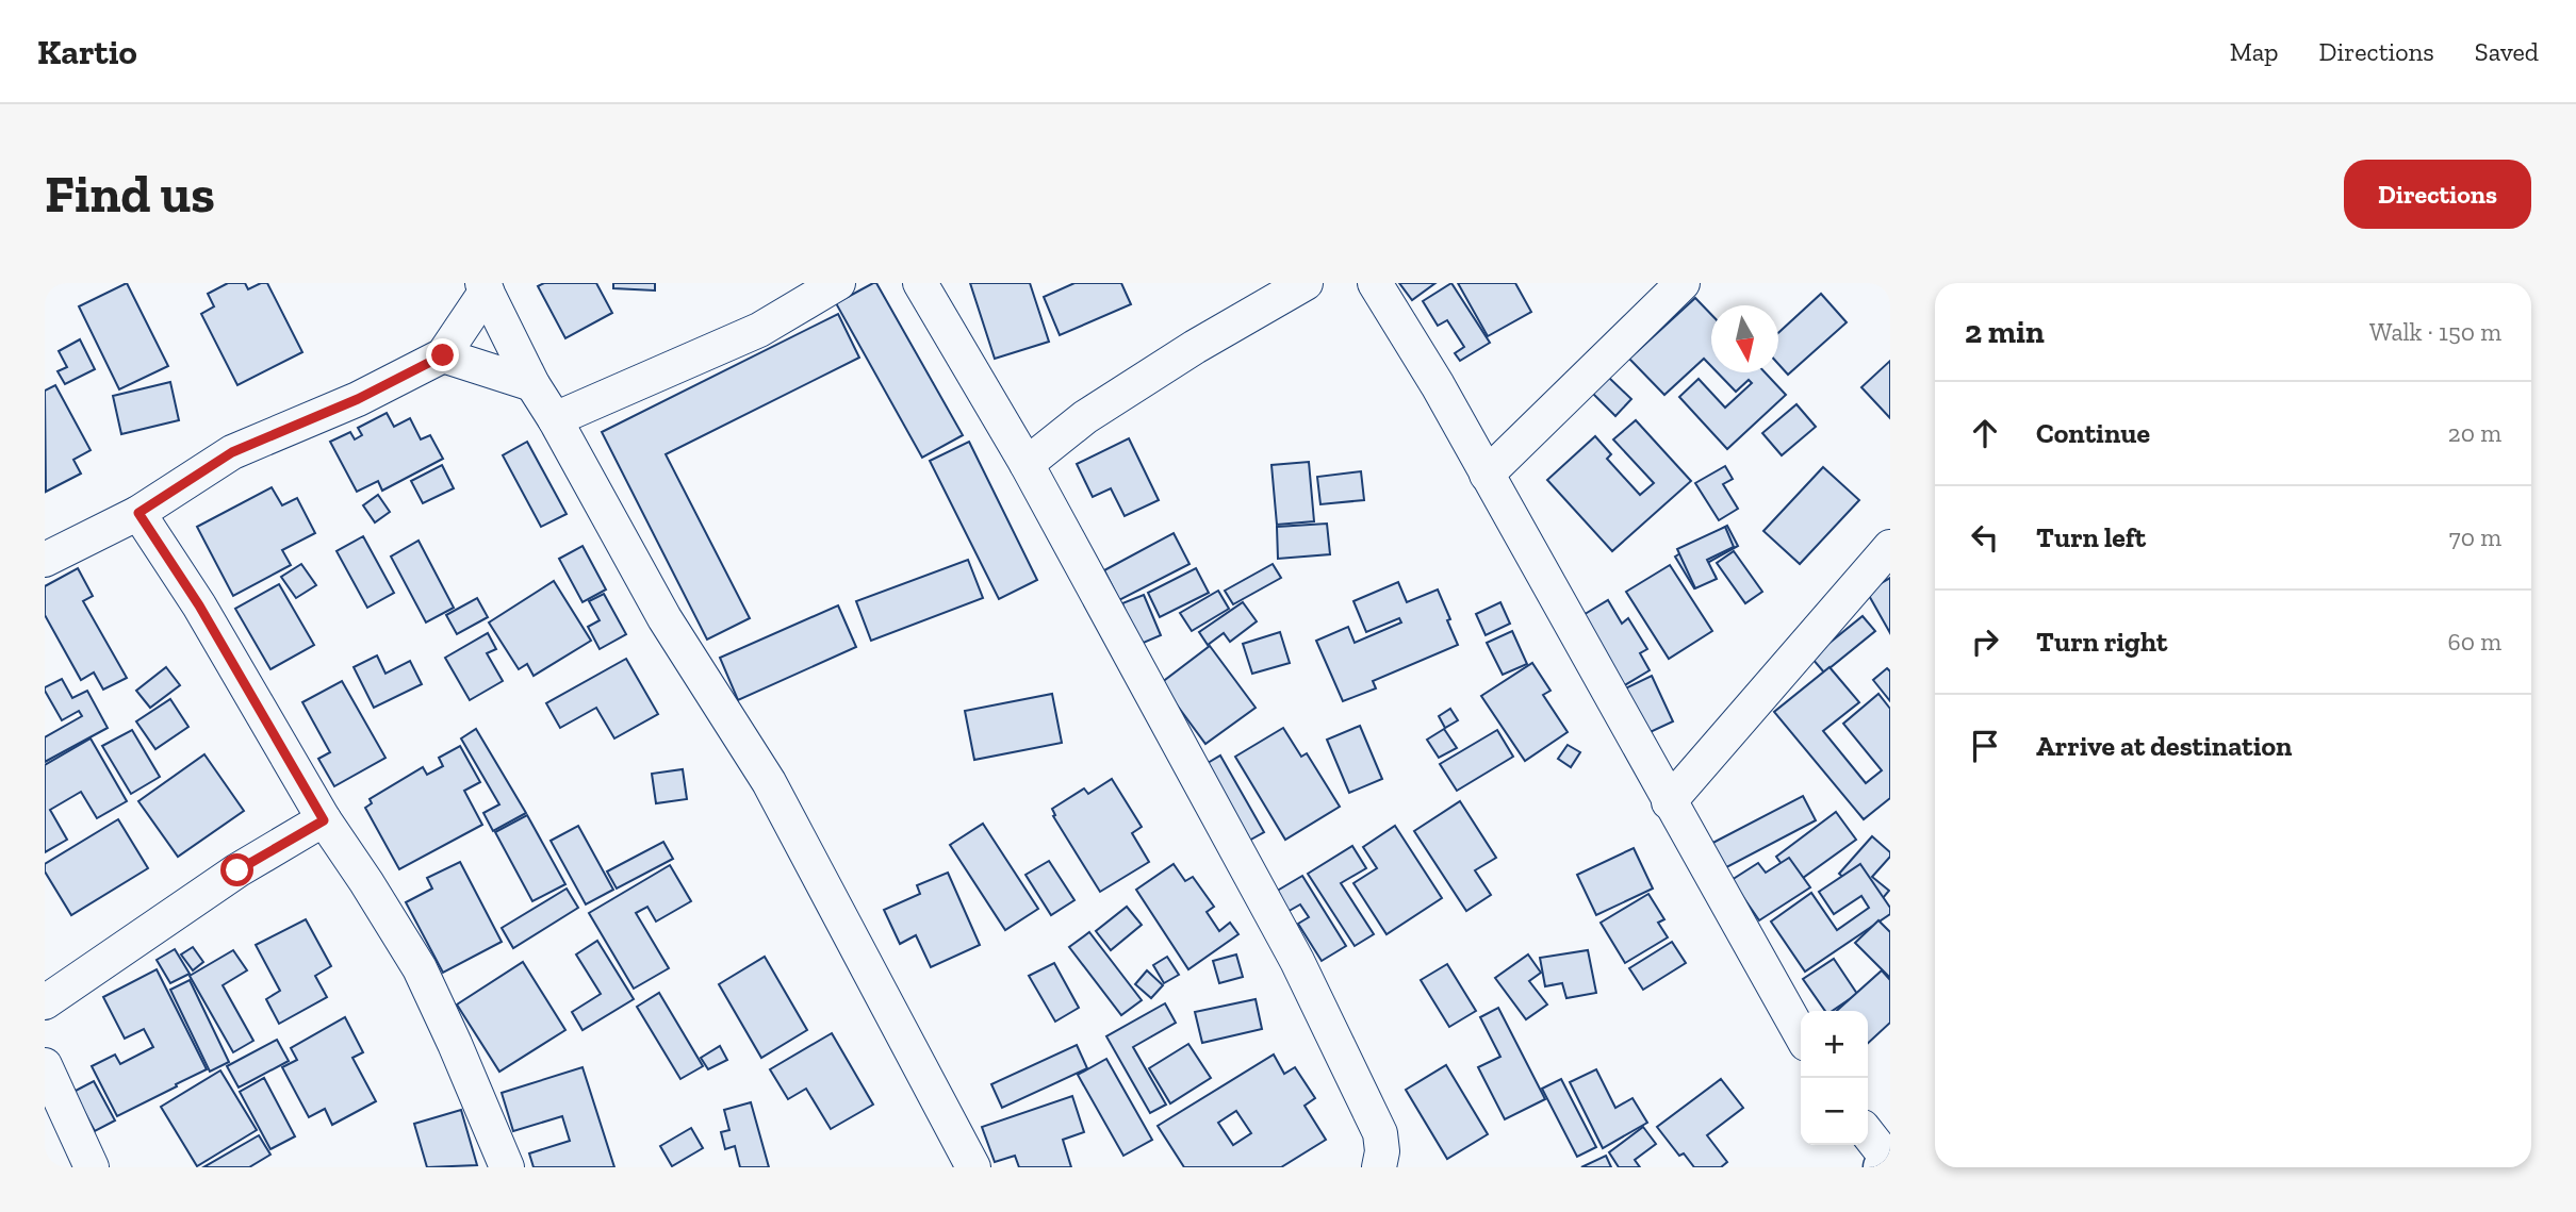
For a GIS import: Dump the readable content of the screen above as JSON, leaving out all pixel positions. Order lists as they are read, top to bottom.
{
  "north": "bottom",
  "page": {
    "header": "Kartio",
    "nav": ["Map", "Directions", "Saved"],
    "buttons": "Directions",
    "title": "Find us",
    "heading": ["2 min", "Walk · 150 m"],
    "list": [
      ["Continue", "20 m"],
      ["Turn left", "70 m"],
      ["Turn right", "60 m"],
      "Arrive at destination"
    ],
    "map_buttons": ["+", "−"]
  }
}
